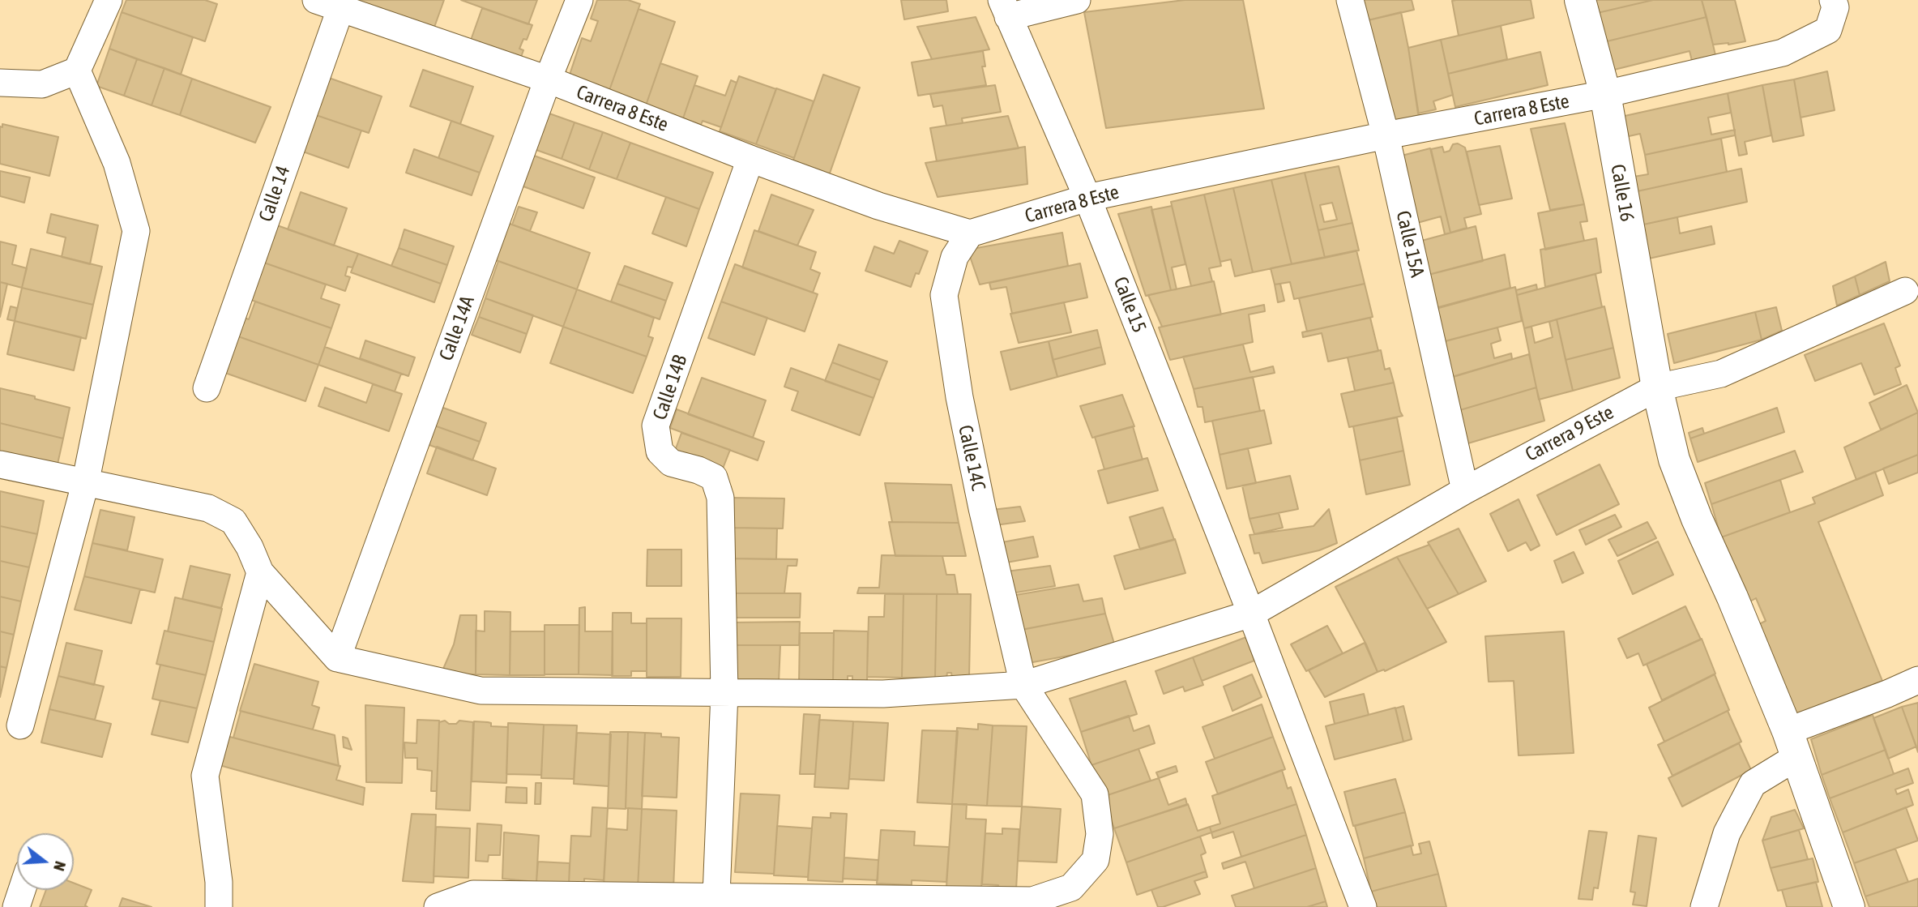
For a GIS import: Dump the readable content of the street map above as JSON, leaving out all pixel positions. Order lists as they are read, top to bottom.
{
  "streets": {
    "main road": ["Calle 16"],
    "street": [
      "Carrera 8 Este",
      "Calle 14",
      "Calle 15A",
      "Calle 15",
      "Calle 14A",
      "Calle 14B",
      "Carrera 9 Este",
      "Calle 14C"
    ]
  },
  "crossings": [
    ["Carrera 8 Este", "Calle 16"],
    ["Carrera 8 Este", "Calle 14"],
    ["Carrera 8 Este", "Calle 15A"],
    ["Carrera 8 Este", "Calle 15"],
    ["Carrera 8 Este", "Calle 14A"],
    ["Carrera 8 Este", "Calle 14B"],
    ["Carrera 8 Este", "Calle 14C"],
    ["Calle 16", "Carrera 9 Este"],
    ["Calle 15A", "Carrera 9 Este"],
    ["Calle 15", "Carrera 9 Este"],
    ["Calle 14A", "Carrera 9 Este"],
    ["Calle 14B", "Carrera 9 Este"],
    ["Carrera 9 Este", "Calle 14C"]
  ],
  "north": "right"
}
